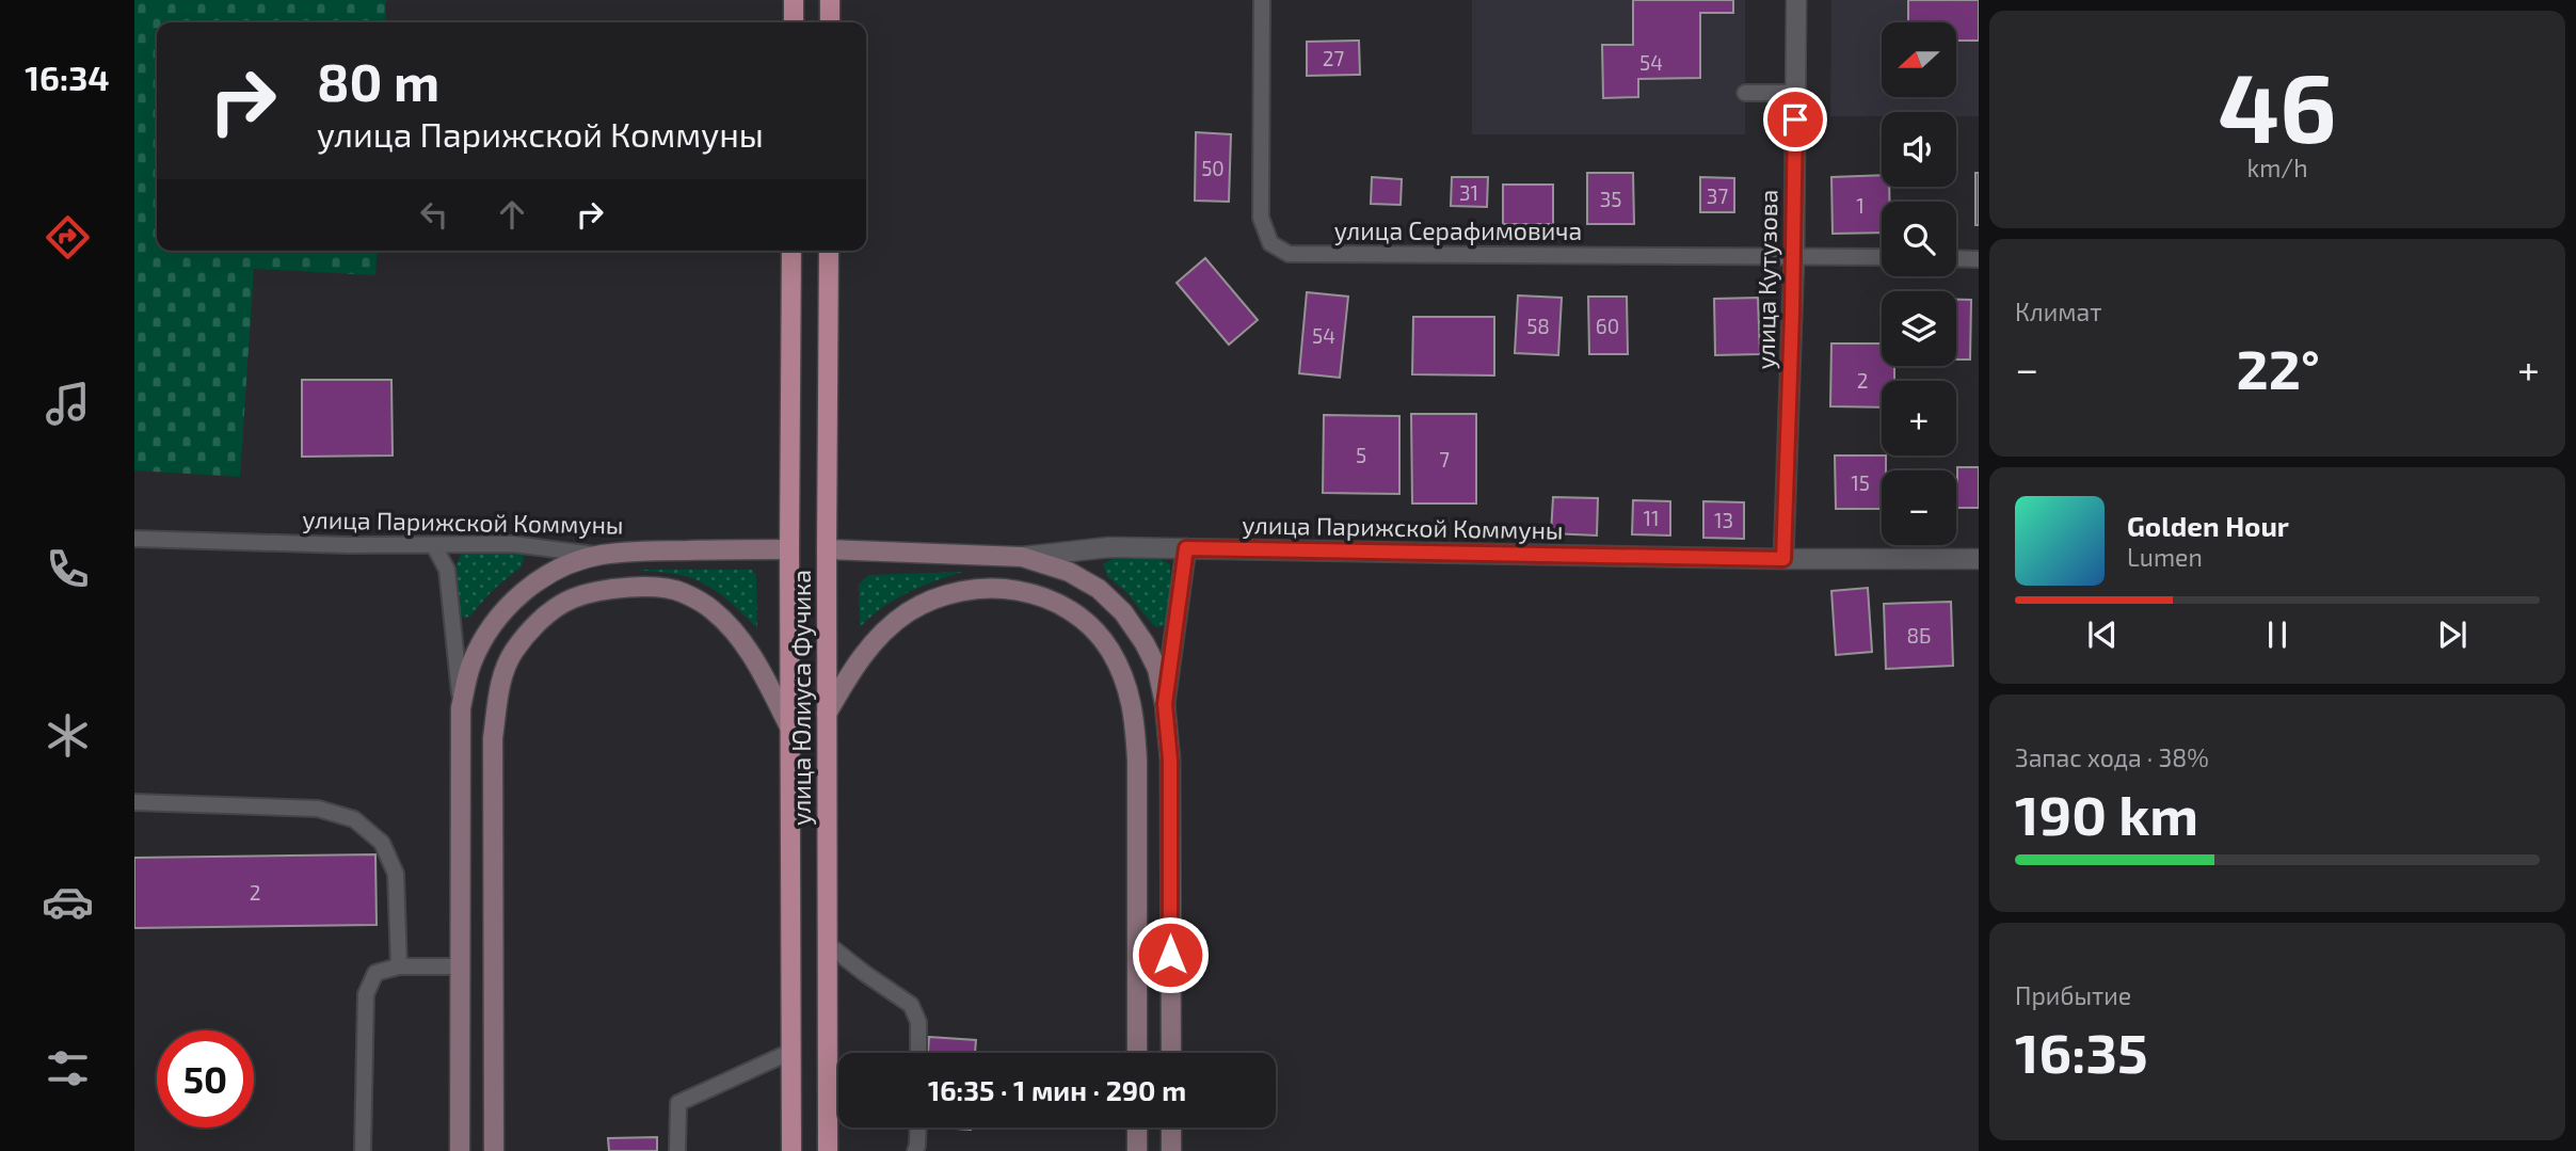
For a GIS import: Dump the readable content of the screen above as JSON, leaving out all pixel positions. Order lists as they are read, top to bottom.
{
  "streets": {
    "main road": ["улица Парижской Коммуны", "улица Юлиуса Фучика"],
    "street": ["улица Кутузова"],
    "lane": ["улица Серафимовича"]
  },
  "crossings": [
    ["улица Серафимовича", "улица Кутузова"],
    ["улица Кутузова", "улица Парижской Коммуны"],
    ["улица Парижской Коммуны", "улица Юлиуса Фучика"]
  ],
  "house_numbers": [
    "27",
    "54",
    "50",
    "31",
    "37",
    "35",
    "1",
    "58",
    "60",
    "54",
    "2",
    "5",
    "7",
    "15",
    "11",
    "13",
    "8Б",
    "2"
  ],
  "north": "left",
  "page": {
    "tabs": "16:34",
    "tile": [
      ["46", "km/h"],
      "Климат",
      ["Запас хода · 38%", "190 km"],
      ["Прибытие", "16:35"]
    ],
    "map_buttons": ["+", "−"],
    "turn": ["80 m", "улица Парижской Коммуны"],
    "heat": ["−", "22°", "+"],
    "song": ["Golden Hour", "Lumen"],
    "limit": "50",
    "trip": "16:35 · 1 мин · 290 m"
  }
}
